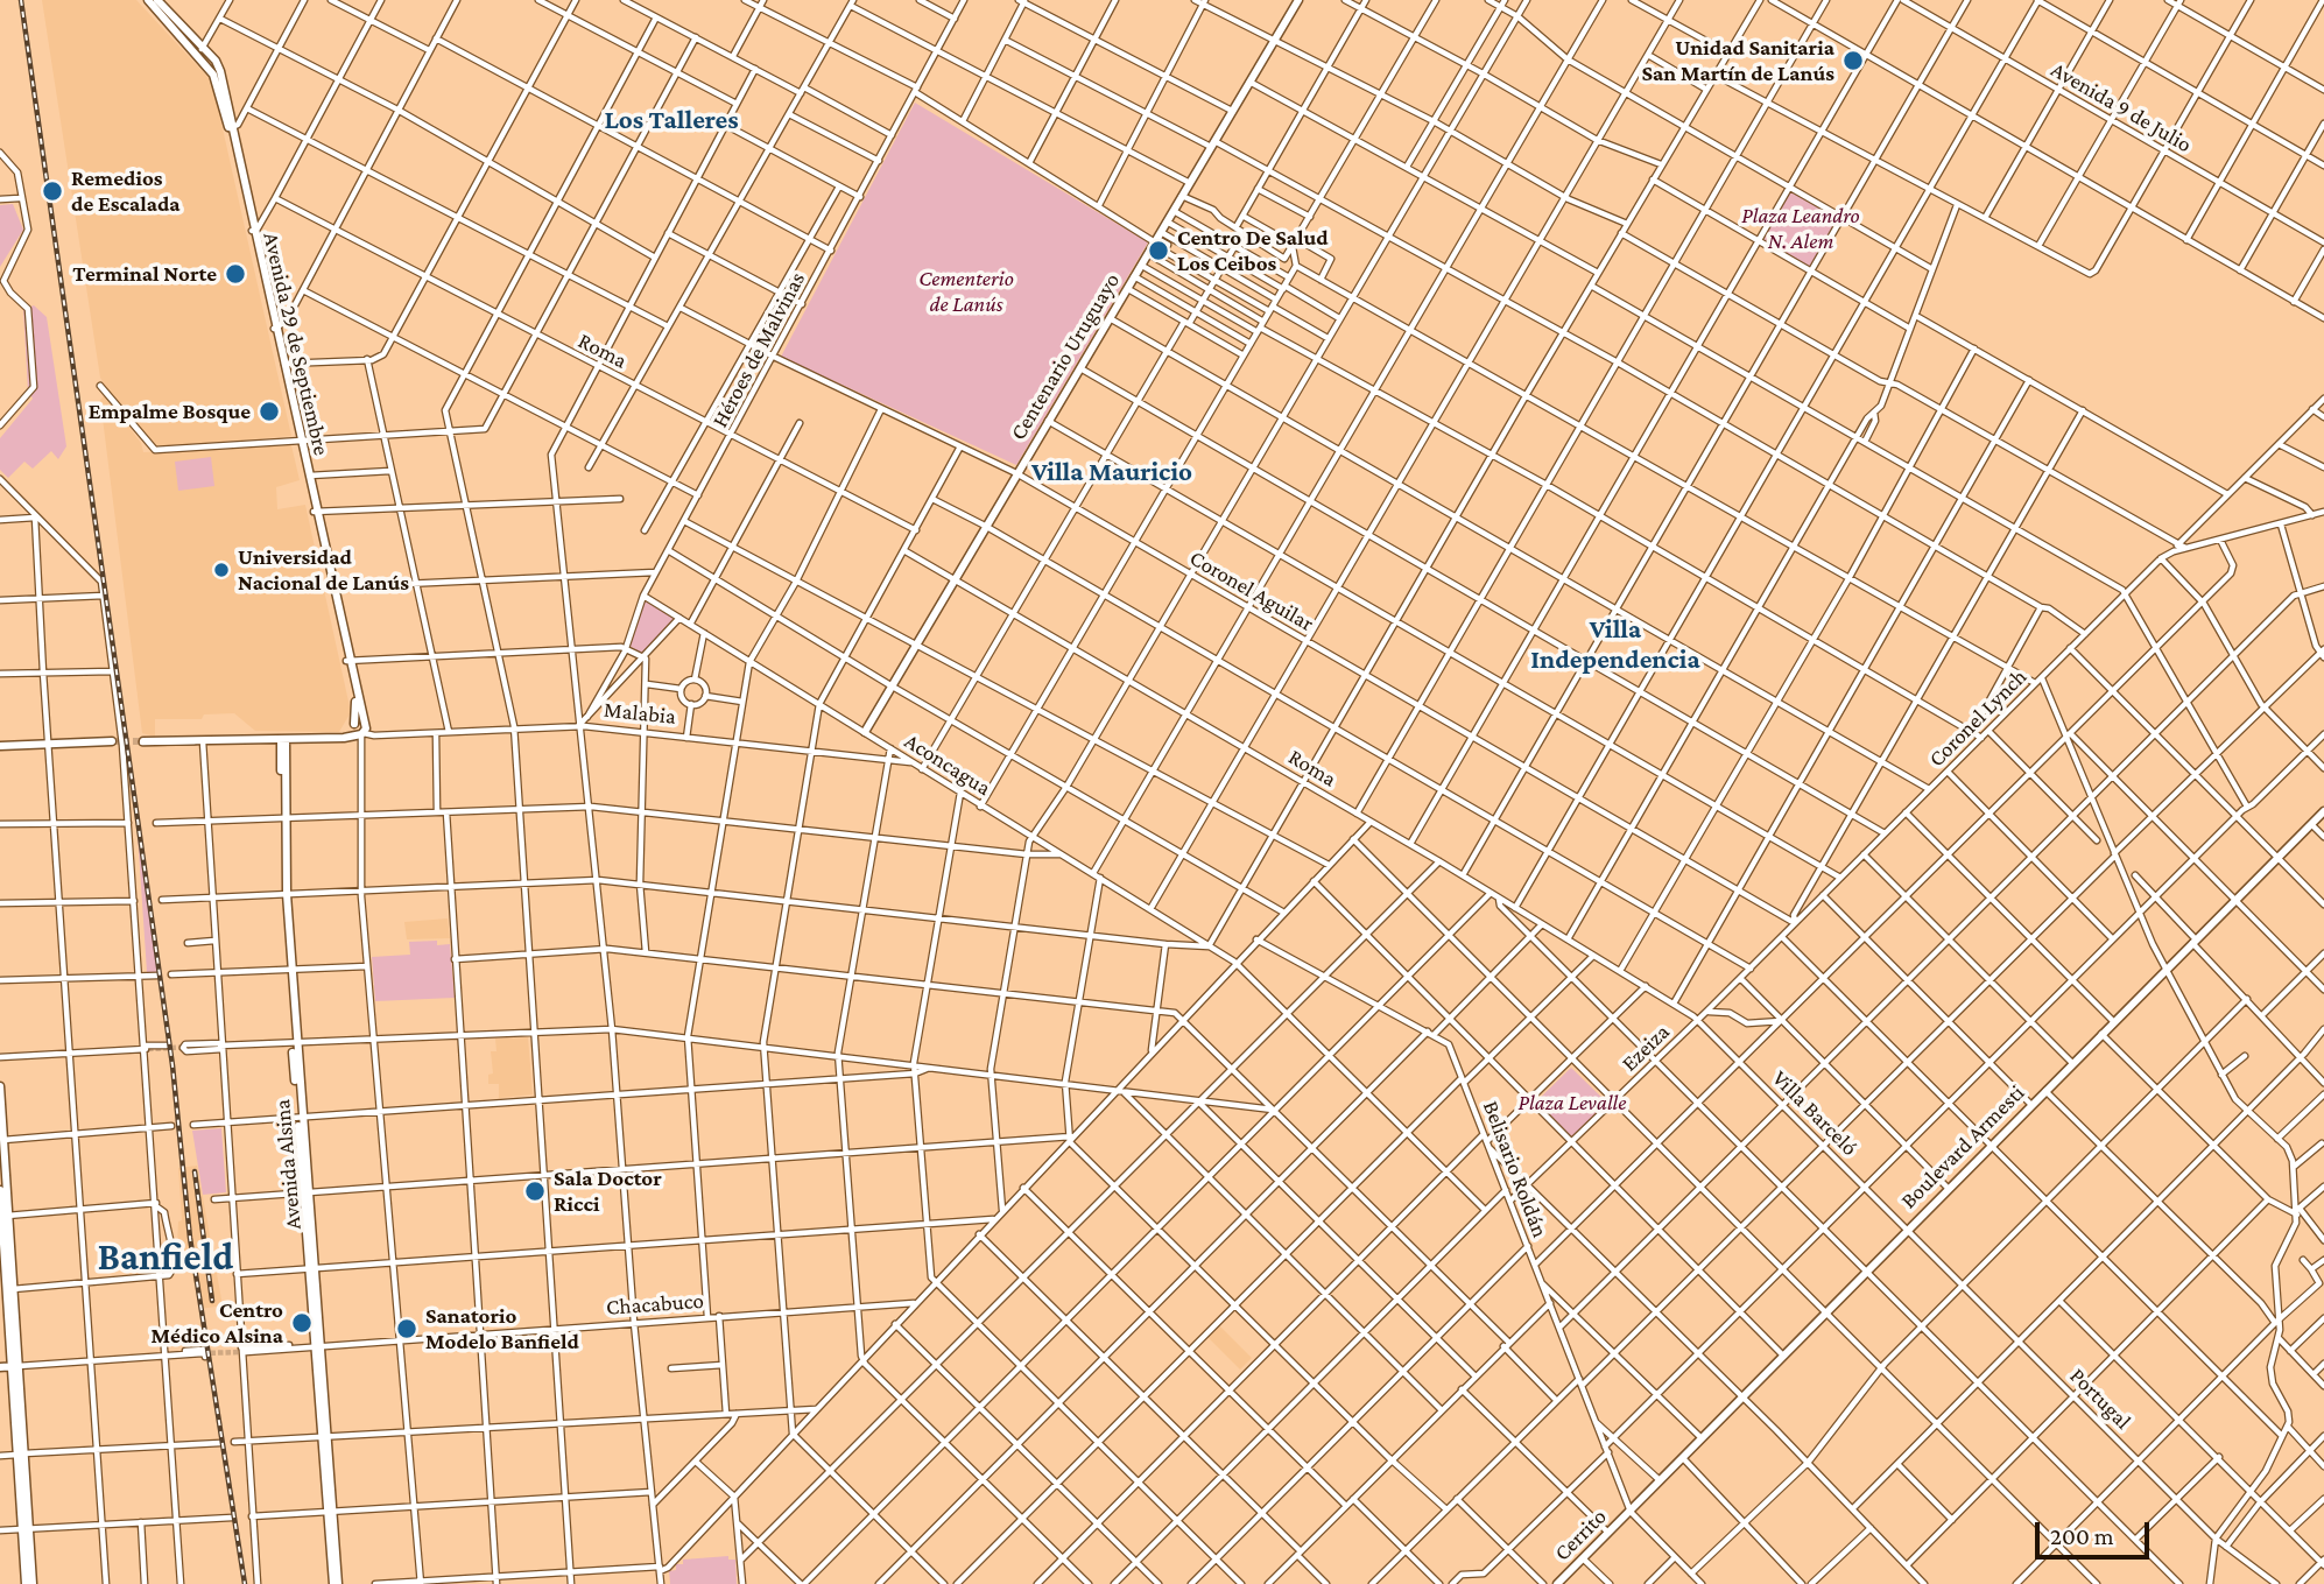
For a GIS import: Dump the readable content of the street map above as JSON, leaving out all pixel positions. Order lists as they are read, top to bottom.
{
  "streets": {
    "main road": [
      "Avenida 29 de Septiembre",
      "Centenario Uruguayo",
      "Malabia",
      "Boulevard Armesti",
      "Avenida Alsina",
      "Cerrito"
    ],
    "street": [
      "Avenida 9 de Julio",
      "Héroes de Malvinas",
      "Roma",
      "Coronel Aguilar",
      "Coronel Lynch",
      "Aconcagua",
      "Ezeiza",
      "Villa Barceló",
      "Belisario Roldán",
      "Chacabuco",
      "Portugal"
    ]
  },
  "crossings": [
    ["Avenida 29 de Septiembre", "Malabia"],
    ["Héroes de Malvinas", "Roma"],
    ["Héroes de Malvinas", "Coronel Aguilar"],
    ["Héroes de Malvinas", "Malabia"],
    ["Héroes de Malvinas", "Aconcagua"],
    ["Roma", "Centenario Uruguayo"],
    ["Roma", "Coronel Lynch"],
    ["Roma", "Ezeiza"],
    ["Roma", "Villa Barceló"],
    ["Centenario Uruguayo", "Coronel Aguilar"],
    ["Centenario Uruguayo", "Aconcagua"],
    ["Coronel Aguilar", "Coronel Lynch"],
    ["Malabia", "Aconcagua"],
    ["Malabia", "Avenida Alsina"],
    ["Coronel Lynch", "Ezeiza"],
    ["Coronel Lynch", "Villa Barceló"],
    ["Ezeiza", "Villa Barceló"],
    ["Ezeiza", "Belisario Roldán"],
    ["Villa Barceló", "Boulevard Armesti"],
    ["Villa Barceló", "Portugal"],
    ["Boulevard Armesti", "Belisario Roldán"],
    ["Boulevard Armesti", "Portugal"],
    ["Boulevard Armesti", "Cerrito"],
    ["Avenida Alsina", "Chacabuco"],
    ["Belisario Roldán", "Cerrito"]
  ],
  "districts": [
    "Los Talleres",
    "Villa Mauricio",
    "Villa Independencia",
    "Banfield"
  ],
  "parks": ["Plaza Leandro N. Alem", "Cementerio de Lanús", "Plaza Levalle"],
  "places": [
    "Unidad Sanitaria San Martín de Lanús",
    "Remedios de Escalada",
    "Centro De Salud Los Ceibos",
    "Terminal Norte",
    "Empalme Bosque",
    "Universidad Nacional de Lanús",
    "Sala Doctor Ricci",
    "Centro Médico Alsina",
    "Sanatorio Modelo Banfield"
  ],
  "scale_bar": "200 m"
}
